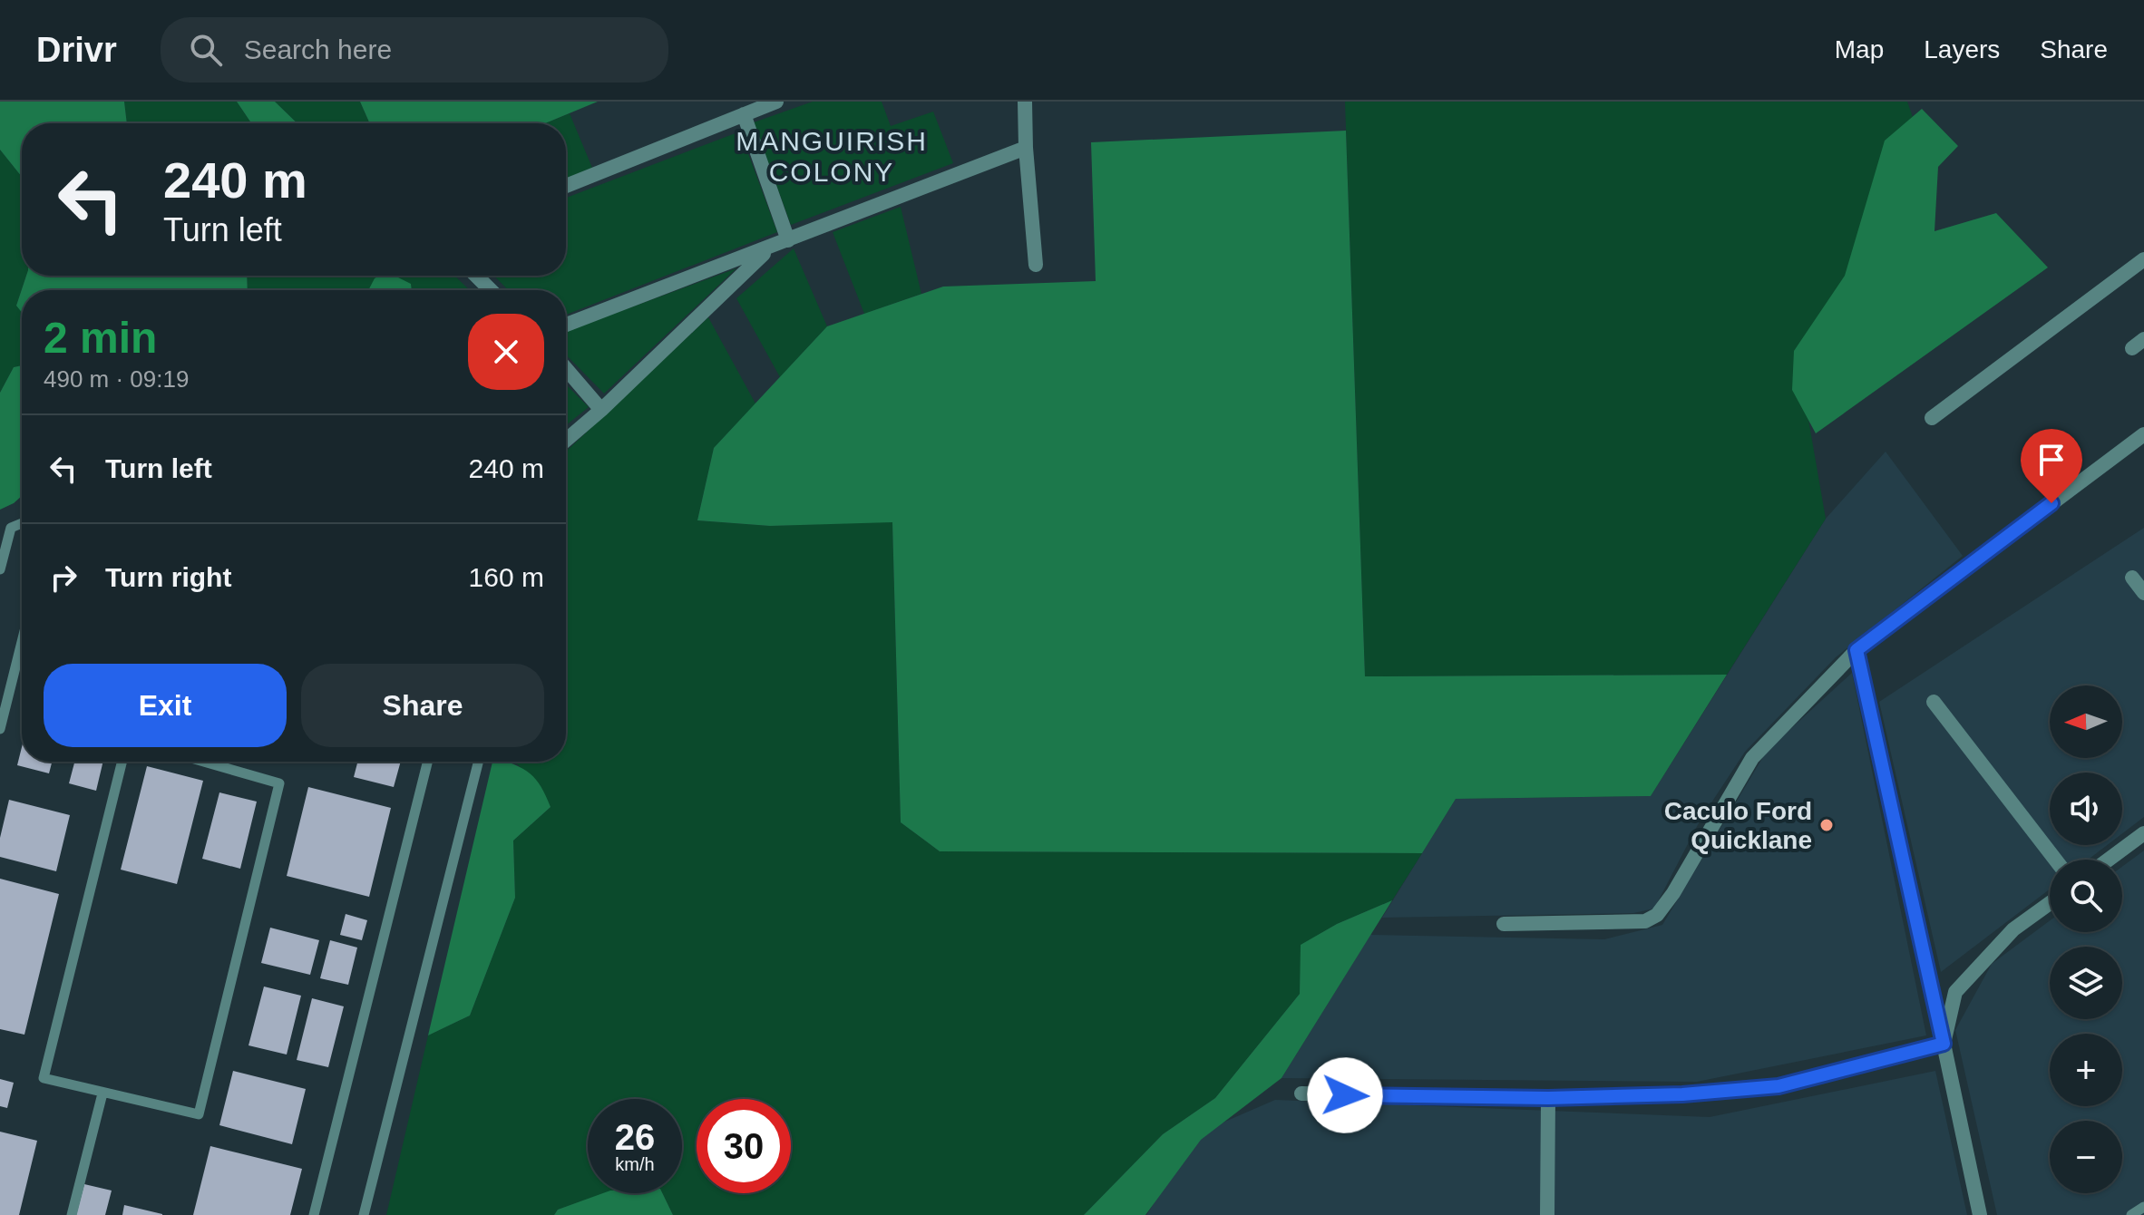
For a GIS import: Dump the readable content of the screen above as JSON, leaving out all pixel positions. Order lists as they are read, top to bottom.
{
  "districts": ["MANGUIRISH COLONY"],
  "places": ["Caculo Ford Quicklane"],
  "north": "left",
  "page": {
    "header": "Drivr",
    "search": "Search here",
    "nav": ["Map", "Layers", "Share"],
    "turn": ["240 m", "Turn left"],
    "heading": ["2 min", "490 m · 09:19"],
    "list": [
      {
        "name": "Turn left",
        "value": "240 m"
      },
      {
        "name": "Turn right",
        "value": "160 m"
      }
    ],
    "buttons": ["Exit", "Share"],
    "map_buttons": ["+", "−"],
    "speed": "26 km/h",
    "limit": "30"
  }
}
